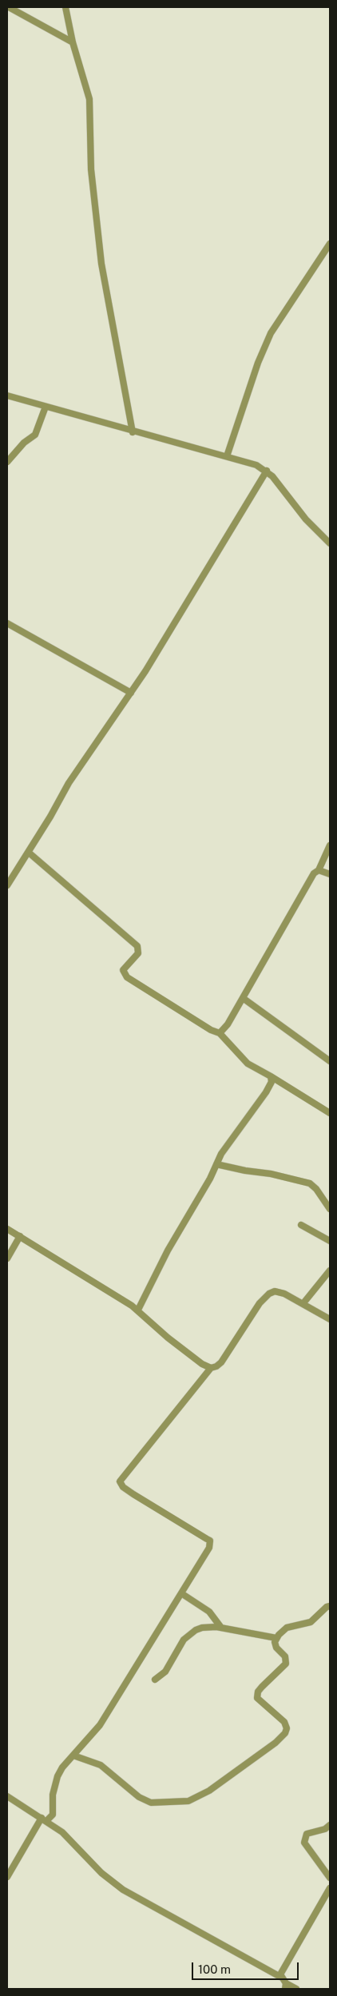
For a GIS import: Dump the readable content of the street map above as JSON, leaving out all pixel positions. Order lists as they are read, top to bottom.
{
  "scale_bar": "100 m"
}
